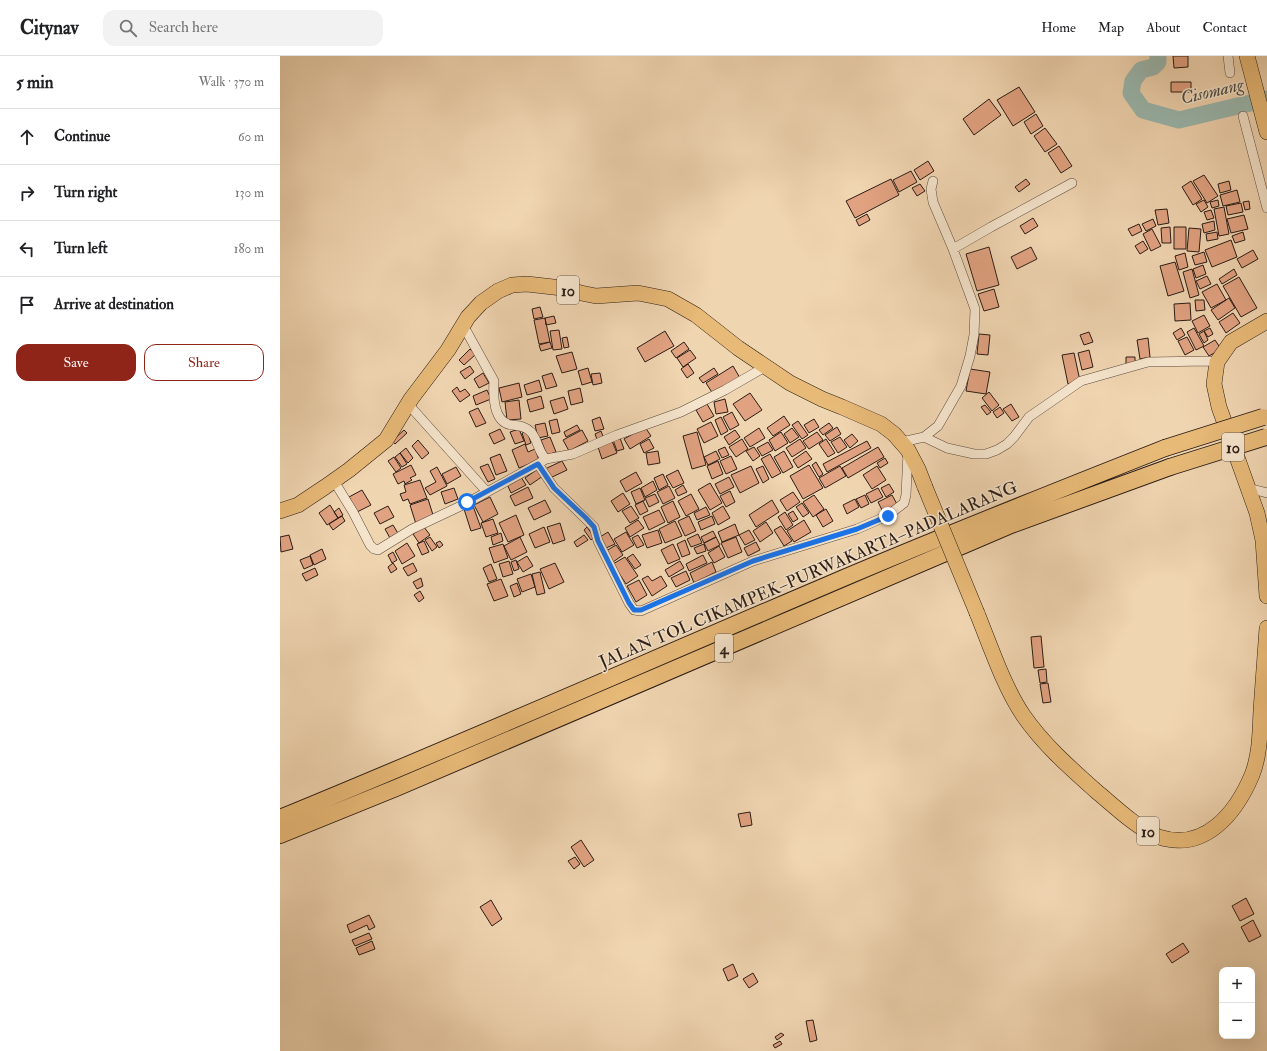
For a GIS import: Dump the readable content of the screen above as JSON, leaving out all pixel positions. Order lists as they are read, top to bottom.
{
  "streets": {
    "highway": ["10", "JALAN TOL CIKAMPEK–PURWAKARTA–PADALARANG", "4"]
  },
  "water": ["Cisomang"],
  "page": {
    "header": "Citynav",
    "search": "Search here",
    "nav": [
      "Home",
      "Map",
      "About",
      "Contact"
    ],
    "heading": ["5 min", "Walk · 370 m"],
    "list": [
      ["Continue", "60 m"],
      ["Turn right", "130 m"],
      ["Turn left", "180 m"],
      "Arrive at destination"
    ],
    "buttons": ["Save", "Share"],
    "map_buttons": ["+", "−"]
  }
}
